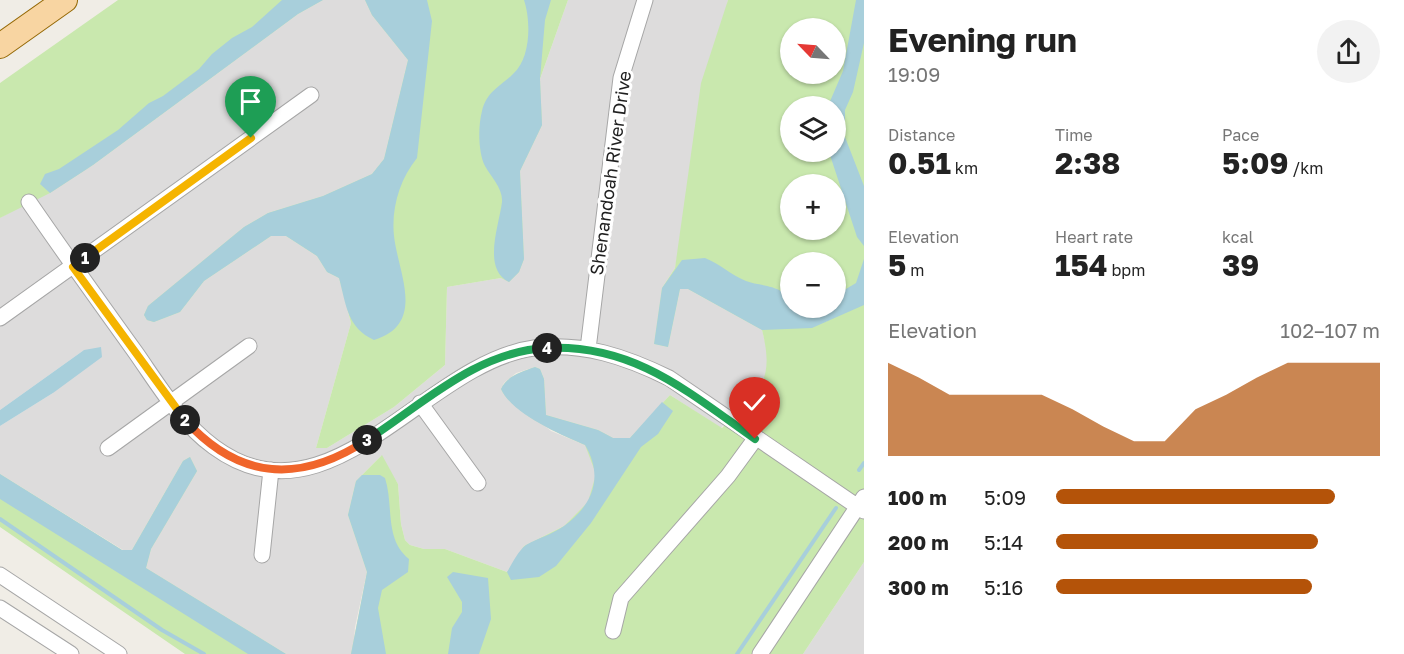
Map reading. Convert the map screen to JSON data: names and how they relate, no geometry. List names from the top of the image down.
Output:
{
  "streets": {
    "street": ["Shenandoah River Drive"]
  },
  "north": "top left",
  "page": {
    "heading": ["Evening run", "19:09"],
    "map_buttons": ["+", "−"],
    "stats": [
      ["Distance", "0.51 km"],
      ["Time", "2:38"],
      ["Pace", "5:09 /km"],
      ["Elevation", "5 m"],
      ["Heart rate", "154 bpm"],
      ["kcal", "39"]
    ],
    "pins": [
      "1",
      "4",
      "2",
      "3"
    ],
    "chart": ["Elevation", "102–107 m"],
    "list": [
      {
        "name": "100 m",
        "note": "5:09"
      },
      {
        "name": "200 m",
        "note": "5:14"
      },
      {
        "name": "300 m",
        "note": "5:16"
      }
    ]
  }
}
